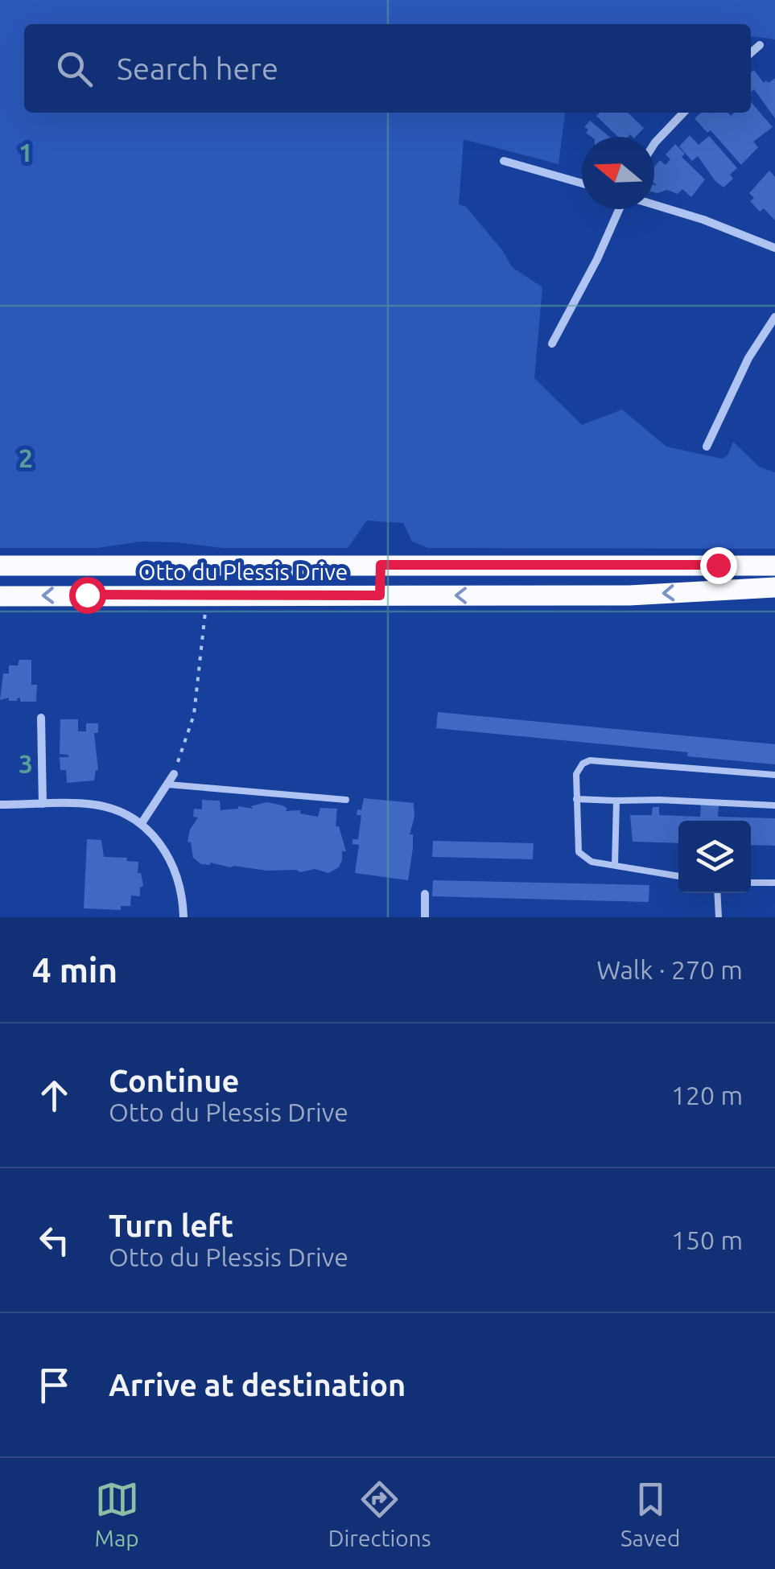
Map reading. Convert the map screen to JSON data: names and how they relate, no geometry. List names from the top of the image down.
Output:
{
  "streets": {
    "main road": ["Otto du Plessis Drive"]
  },
  "north": "left",
  "page": {
    "search": "Search here",
    "heading": ["4 min", "Walk · 270 m"],
    "list": [
      ["Continue", "Otto du Plessis Drive", "120 m"],
      ["Turn left", "Otto du Plessis Drive", "150 m"],
      "Arrive at destination"
    ],
    "nav": ["Map", "Directions", "Saved"]
  },
  "grid": {
    "rows": ["1", "2", "3"]
  }
}
